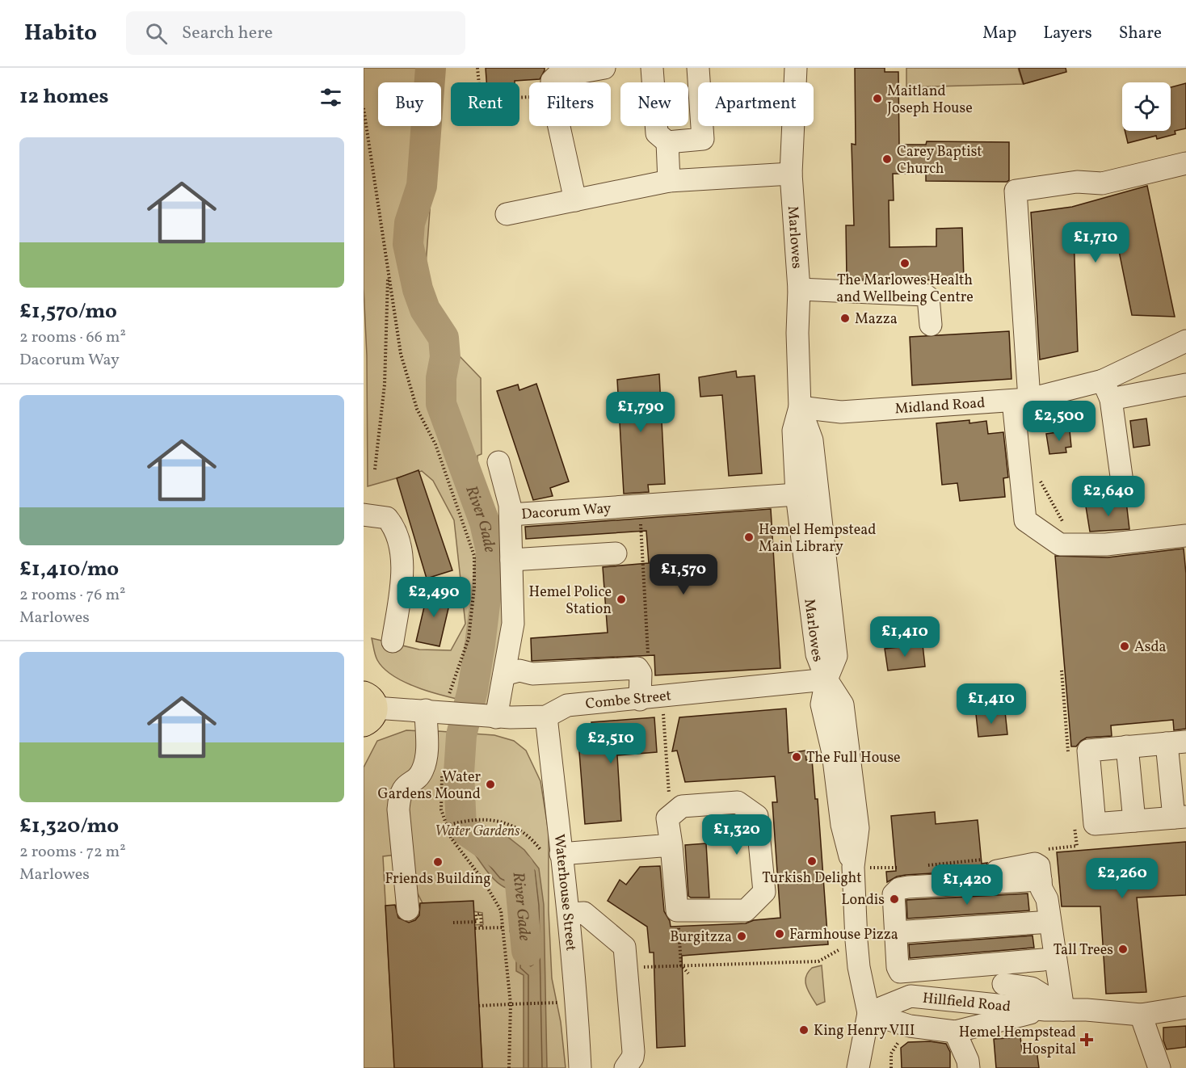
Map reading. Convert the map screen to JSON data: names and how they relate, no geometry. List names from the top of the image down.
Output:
{
  "streets": {
    "street": [
      "Marlowes",
      "Midland Road",
      "Dacorum Way",
      "Combe Street",
      "Waterhouse Street",
      "Hillfield Road"
    ]
  },
  "crossings": [
    ["Marlowes", "Midland Road"],
    ["Marlowes", "Dacorum Way"],
    ["Marlowes", "Combe Street"],
    ["Marlowes", "Hillfield Road"],
    ["Dacorum Way", "Combe Street"],
    ["Combe Street", "Waterhouse Street"]
  ],
  "water": ["River Gade"],
  "parks": ["Water Gardens"],
  "places": {
    "other": [
      "Maitland Joseph House",
      "Carey Baptist Church",
      "The Marlowes Health and Wellbeing Centre",
      "Mazza",
      "Hemel Hempstead Main Library",
      "Hemel Police Station",
      "Asda",
      "The Full House",
      "Water Gardens Mound",
      "Turkish Delight",
      "Friends Building",
      "Londis",
      "Farmhouse Pizza",
      "Burgitzza",
      "Tall Trees",
      "King Henry VIII"
    ],
    "health": ["Hemel Hempstead Hospital"]
  },
  "page": {
    "header": "Habito",
    "search": "Search here",
    "nav": ["Map", "Layers", "Share"],
    "heading": "12 homes",
    "chip": [
      "Buy",
      "Rent",
      "Filters",
      "New",
      "Apartment"
    ],
    "list": [
      {
        "name": "£1,570/mo",
        "note": "2 rooms · 66 m² · Dacorum Way"
      },
      {
        "name": "£1,410/mo",
        "note": "2 rooms · 76 m² · Marlowes"
      },
      {
        "name": "£1,320/mo",
        "note": "2 rooms · 72 m² · Marlowes"
      }
    ],
    "price": [
      "£1,710",
      "£1,790",
      "£2,500",
      "£2,640",
      "£1,570",
      "£2,490",
      "£1,410",
      "£1,410",
      "£2,510",
      "£1,320",
      "£2,260",
      "£1,420"
    ]
  }
}
